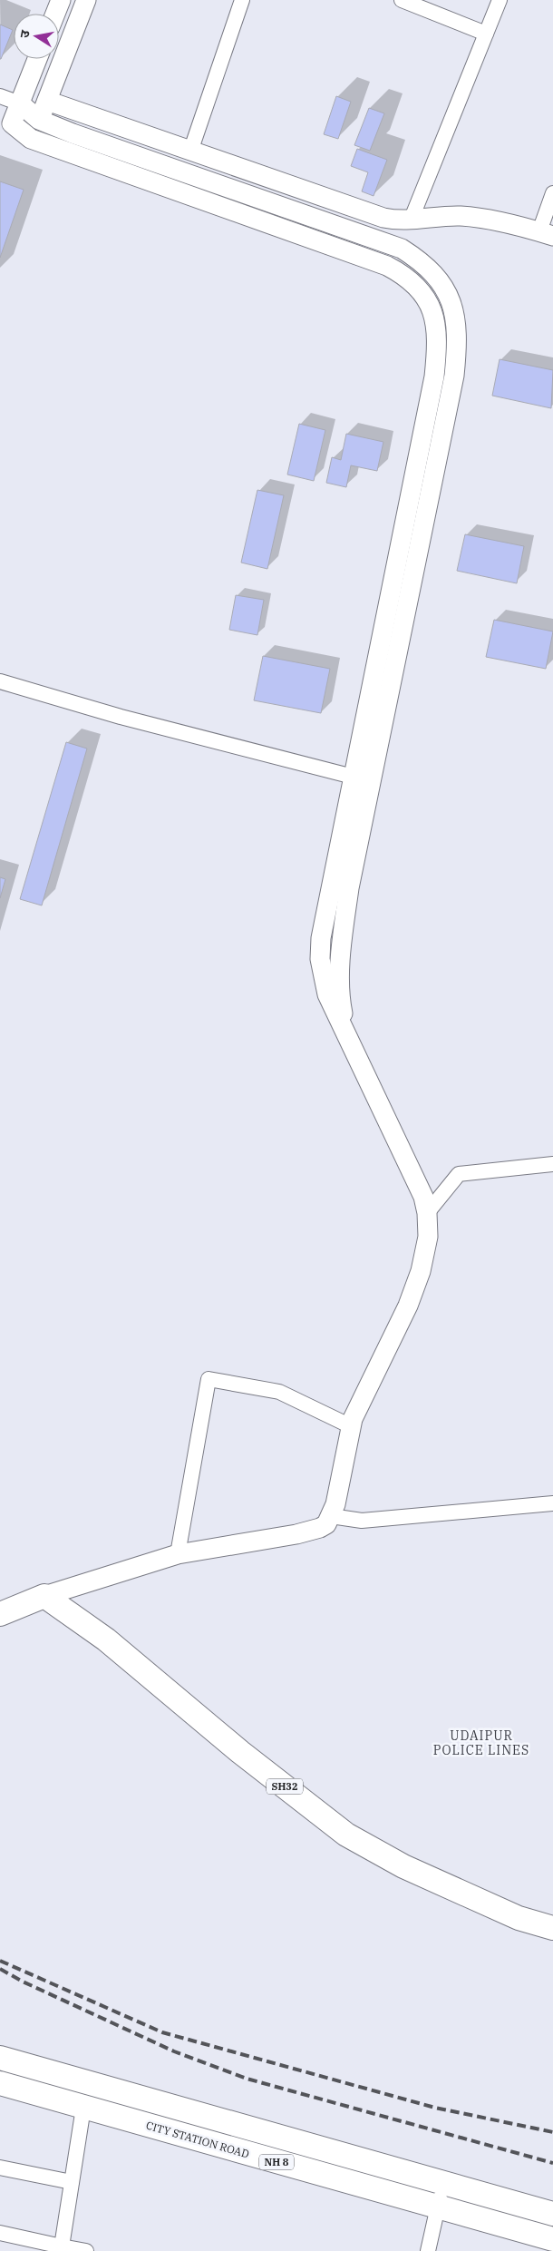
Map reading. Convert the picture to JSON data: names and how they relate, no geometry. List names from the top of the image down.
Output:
{
  "streets": {
    "main road": ["SH32", "CITY STATION ROAD", "NH 8"]
  },
  "districts": ["UDAIPUR POLICE LINES"],
  "north": "left"
}
